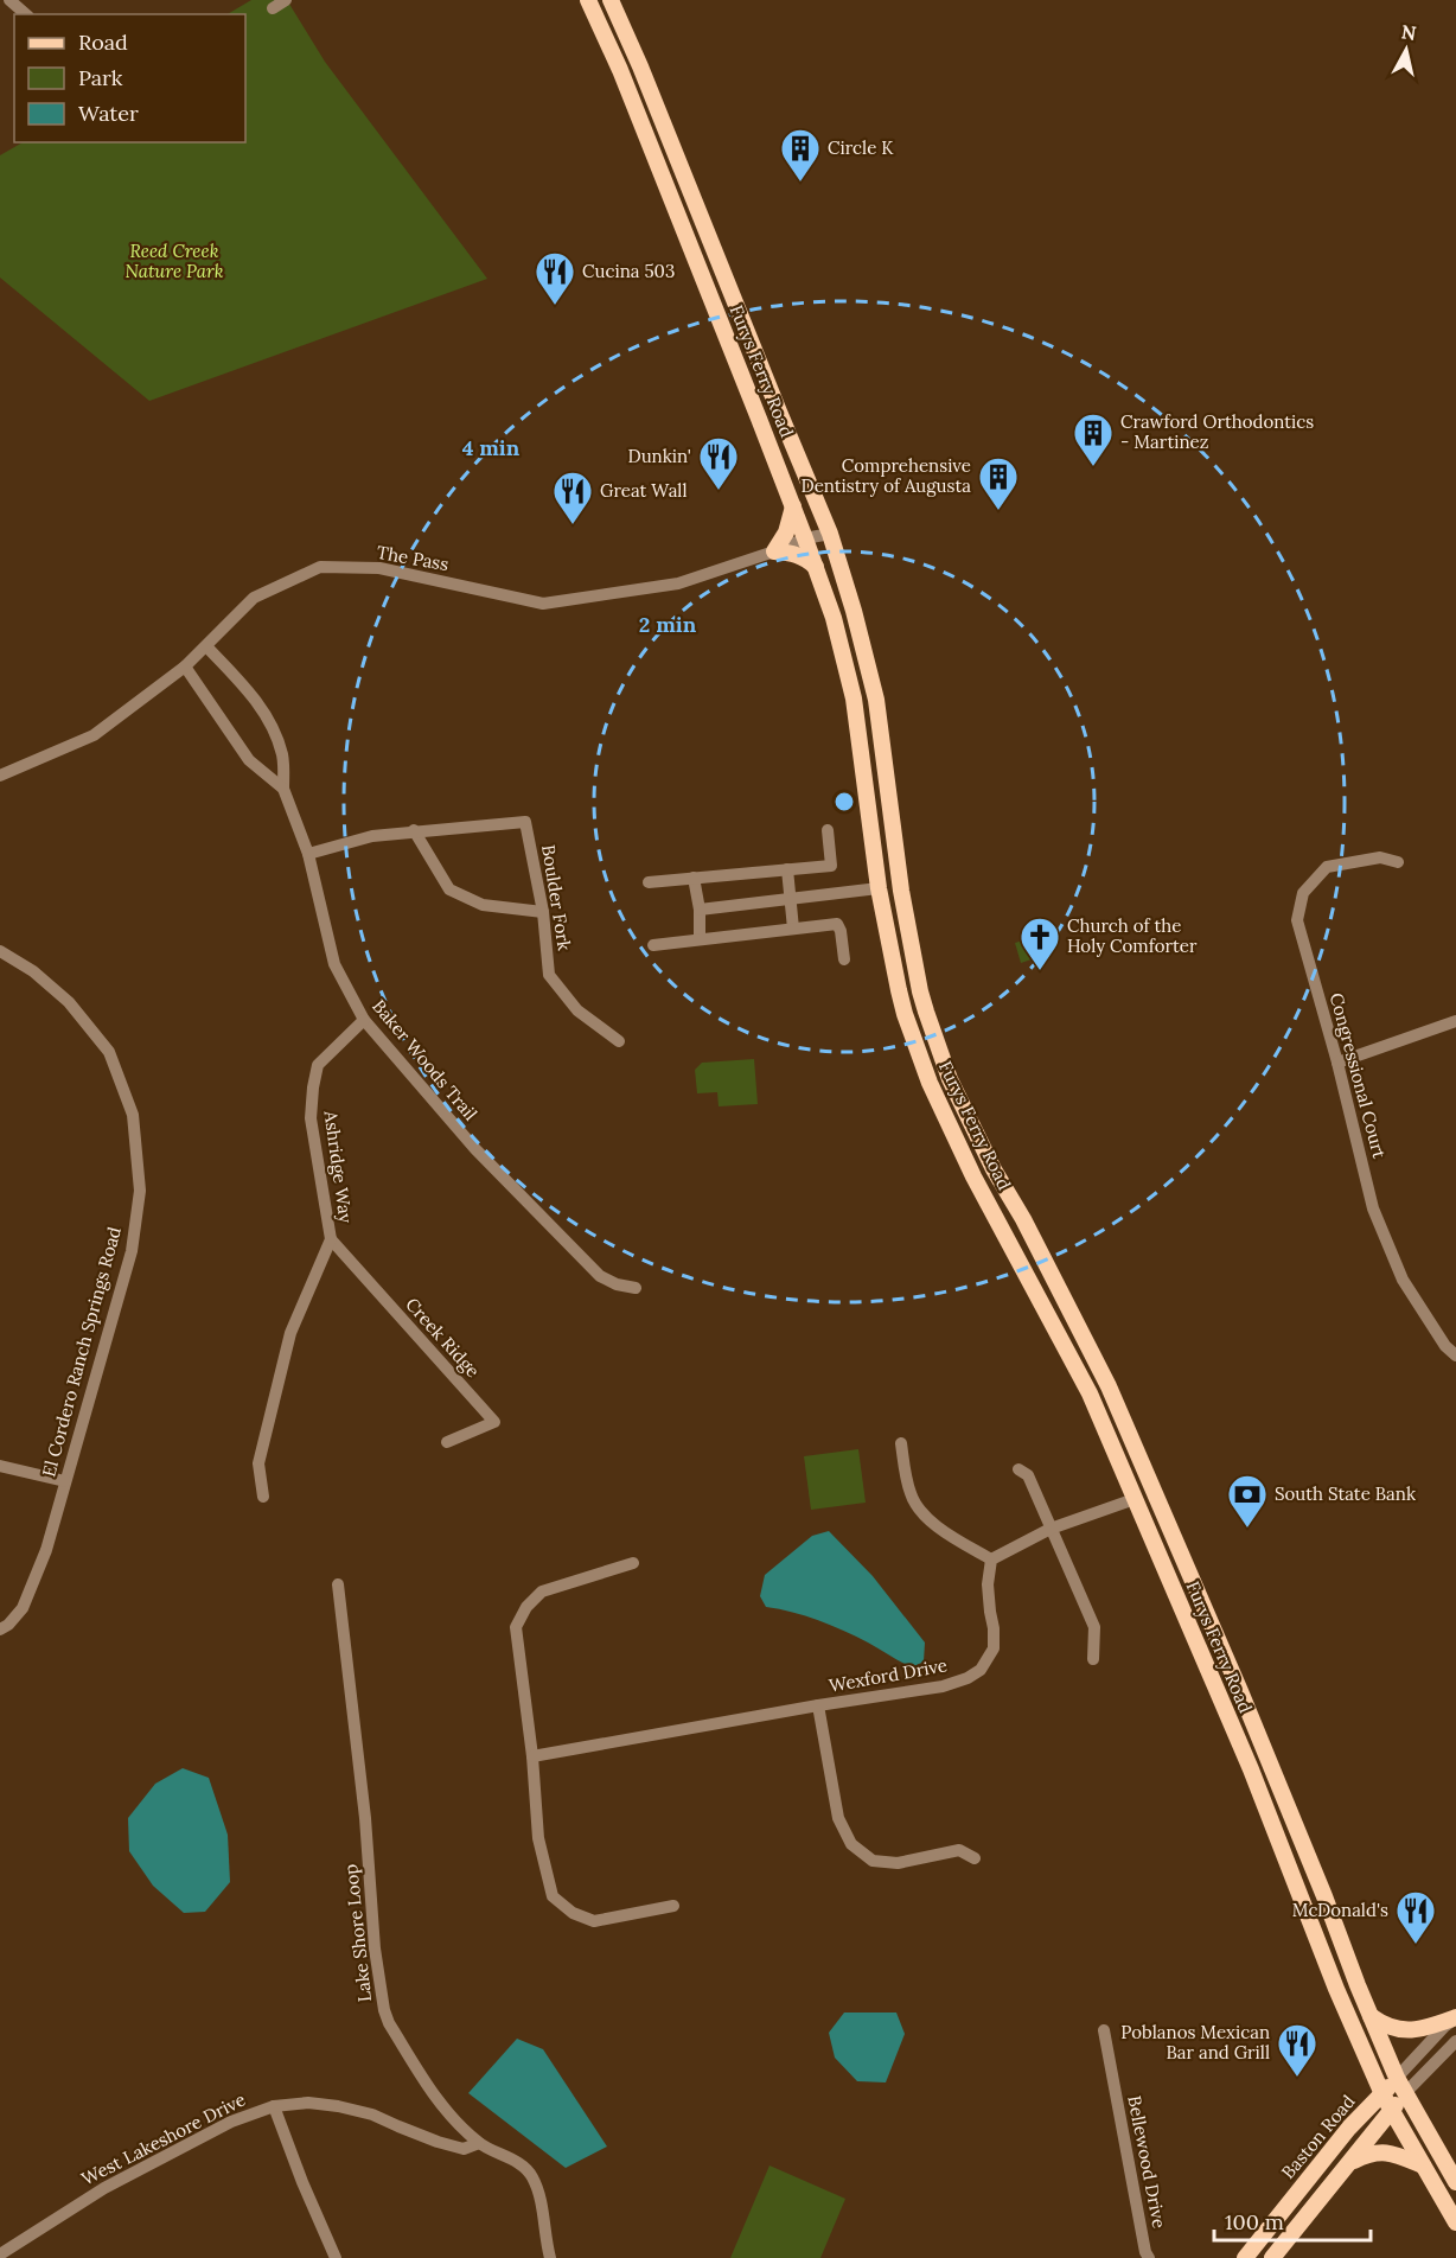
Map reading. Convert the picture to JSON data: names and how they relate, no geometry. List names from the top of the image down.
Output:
{
  "streets": {
    "main road": ["Furys Ferry Road", "Baston Road"],
    "street": [
      "The Pass",
      "Boulder Fork",
      "Baker Woods Trail",
      "Congressional Court",
      "Ashridge Way",
      "Creek Ridge",
      "El Cordero Ranch Springs Road",
      "Wexford Drive",
      "Lake Shore Loop",
      "West Lakeshore Drive",
      "Bellewood Drive"
    ]
  },
  "crossings": [
    ["Furys Ferry Road", "The Pass"],
    ["Furys Ferry Road", "Baston Road"],
    ["The Pass", "Baker Woods Trail"],
    ["Boulder Fork", "Baker Woods Trail"],
    ["Baker Woods Trail", "Ashridge Way"],
    ["Ashridge Way", "Creek Ridge"],
    ["Lake Shore Loop", "West Lakeshore Drive"]
  ],
  "parks": ["Reed Creek Nature Park"],
  "places": {
    "building": ["Circle K", "Crawford Orthodontics - Martinez", "Comprehensive Dentistry of Augusta"],
    "restaurant": [
      "Cucina 503",
      "Dunkin'",
      "Great Wall",
      "McDonald's",
      "Poblanos Mexican Bar and Grill"
    ],
    "church": ["Church of the Holy Comforter"],
    "bank": ["South State Bank"]
  },
  "legend": ["Road", "Park", "Water"],
  "scale_bar": "100 m",
  "north": "top",
  "rings": ["4 min", "2 min"]
}
